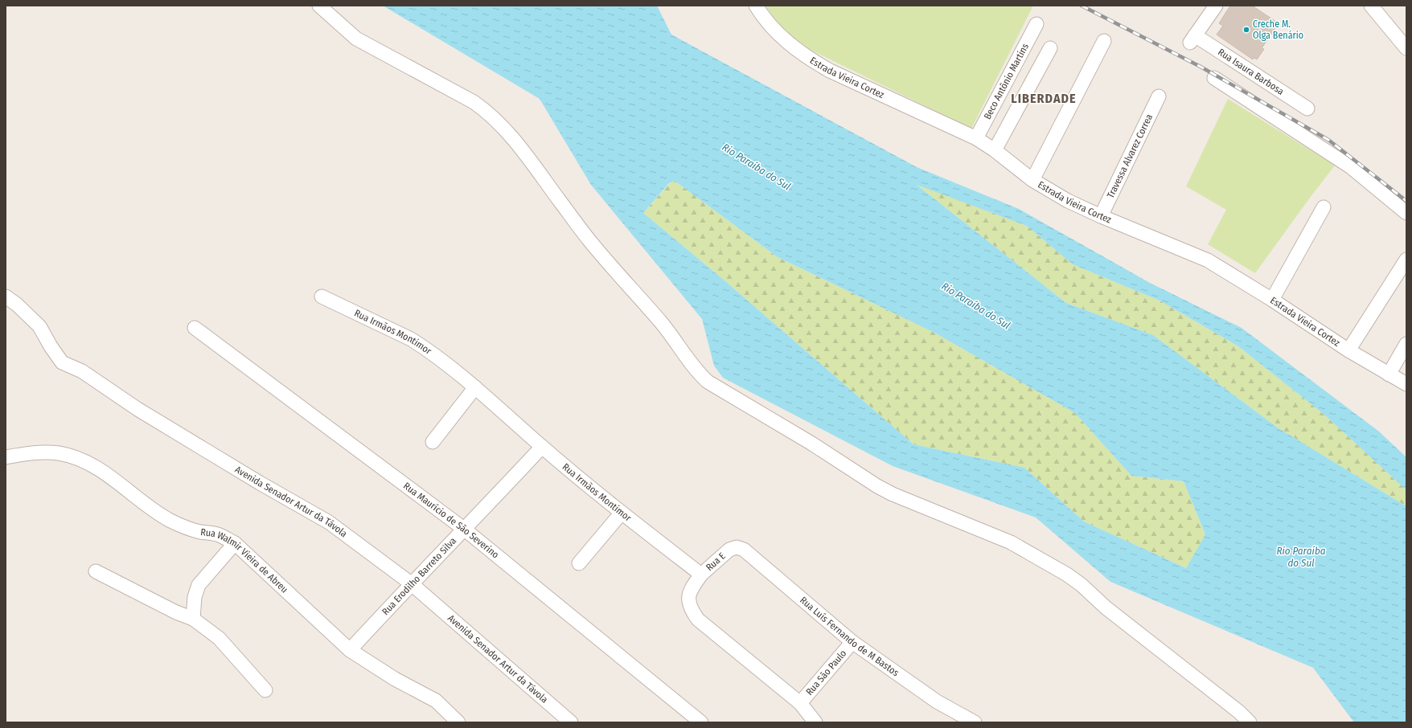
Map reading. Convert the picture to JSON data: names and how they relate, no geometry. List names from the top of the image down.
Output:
{
  "streets": {
    "street": [
      "Rua Isaura Barbosa",
      "Estrada Vieira Cortez",
      "Beco Antônio Martins",
      "Travessa Alvarez Correa",
      "Rua Irmãos Montimor",
      "Avenida Senador Artur da Távola",
      "Rua Maurício de São Severino",
      "Rua E",
      "Rua Walmir Vieira de Abreu",
      "Rua Erodilho Barreto Silva",
      "Rua Luís Fernando de M Bastos",
      "Rua São Paulo"
    ]
  },
  "crossings": [
    ["Estrada Vieira Cortez", "Beco Antônio Martins"],
    ["Estrada Vieira Cortez", "Travessa Alvarez Correa"],
    ["Rua Irmãos Montimor", "Rua E"],
    ["Rua Irmãos Montimor", "Rua Erodilho Barreto Silva"],
    ["Avenida Senador Artur da Távola", "Rua Erodilho Barreto Silva"],
    ["Rua Maurício de São Severino", "Rua Erodilho Barreto Silva"],
    ["Rua E", "Rua Luís Fernando de M Bastos"],
    ["Rua Walmir Vieira de Abreu", "Rua Erodilho Barreto Silva"],
    ["Rua Luís Fernando de M Bastos", "Rua São Paulo"]
  ],
  "districts": ["LIBERDADE"],
  "water": ["Rio Paraíba do Sul"],
  "places": ["Creche M. Olga Benário"]
}
